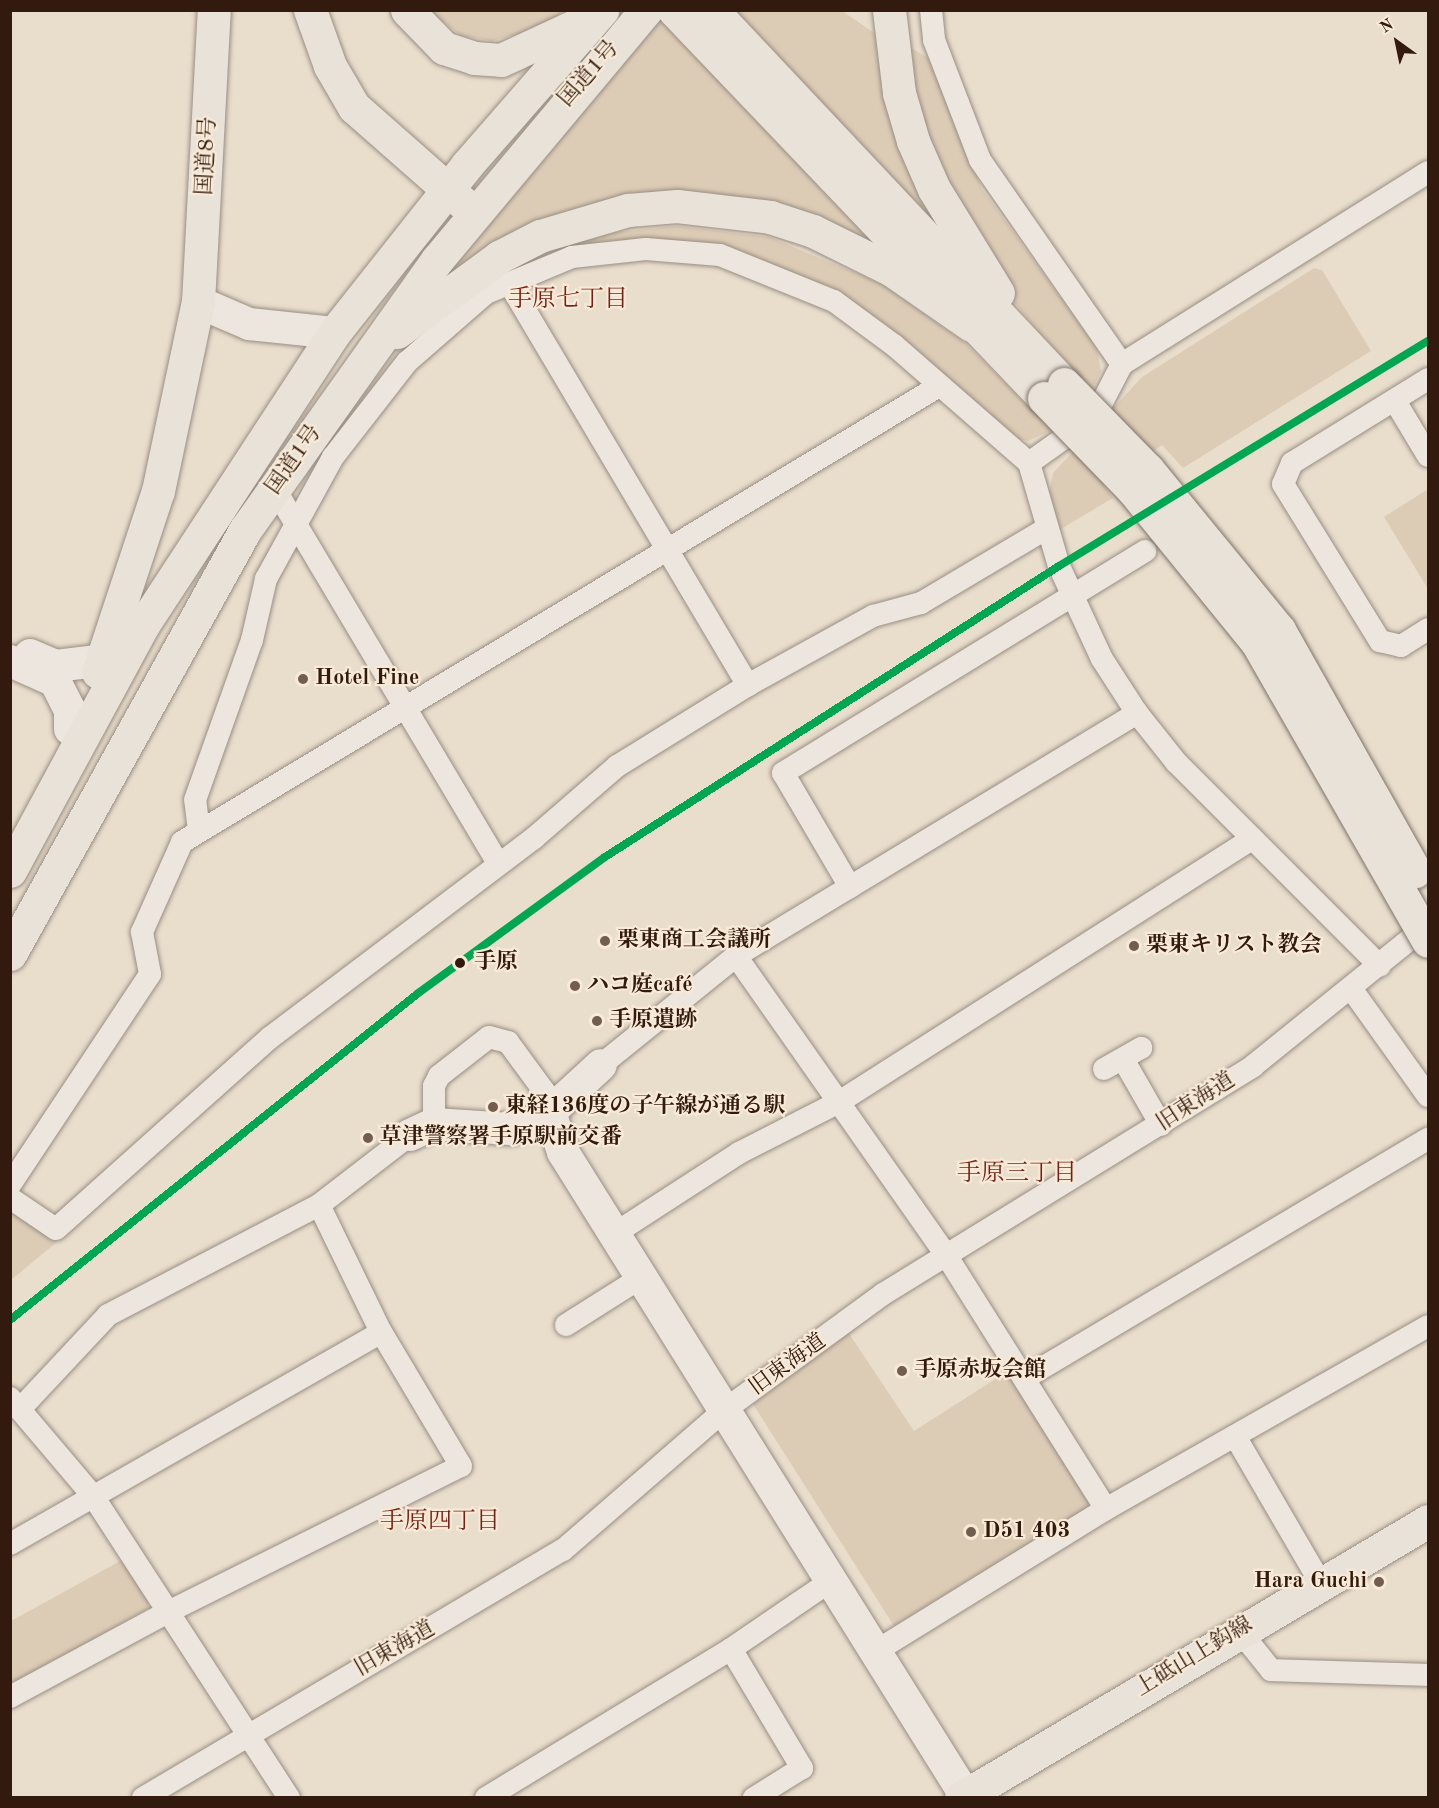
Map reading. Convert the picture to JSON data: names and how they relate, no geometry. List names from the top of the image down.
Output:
{
  "streets": {
    "main road": ["国道1号", "国道8号", "上砥山上鈎線"],
    "street": ["旧東海道"]
  },
  "crossings": [
    ["国道1号", "国道8号"]
  ],
  "districts": ["手原七丁目", "手原三丁目", "手原四丁目"],
  "places": [
    "Hotel Fine",
    "栗東商工会議所",
    "栗東キリスト教会",
    "手原",
    "ハコ庭café",
    "手原遺跡",
    "東経136度の子午線が通る駅",
    "草津警察署手原駅前交番",
    "手原赤坂会館",
    "D51 403",
    "Hara Guchi"
  ],
  "north": "top left"
}
